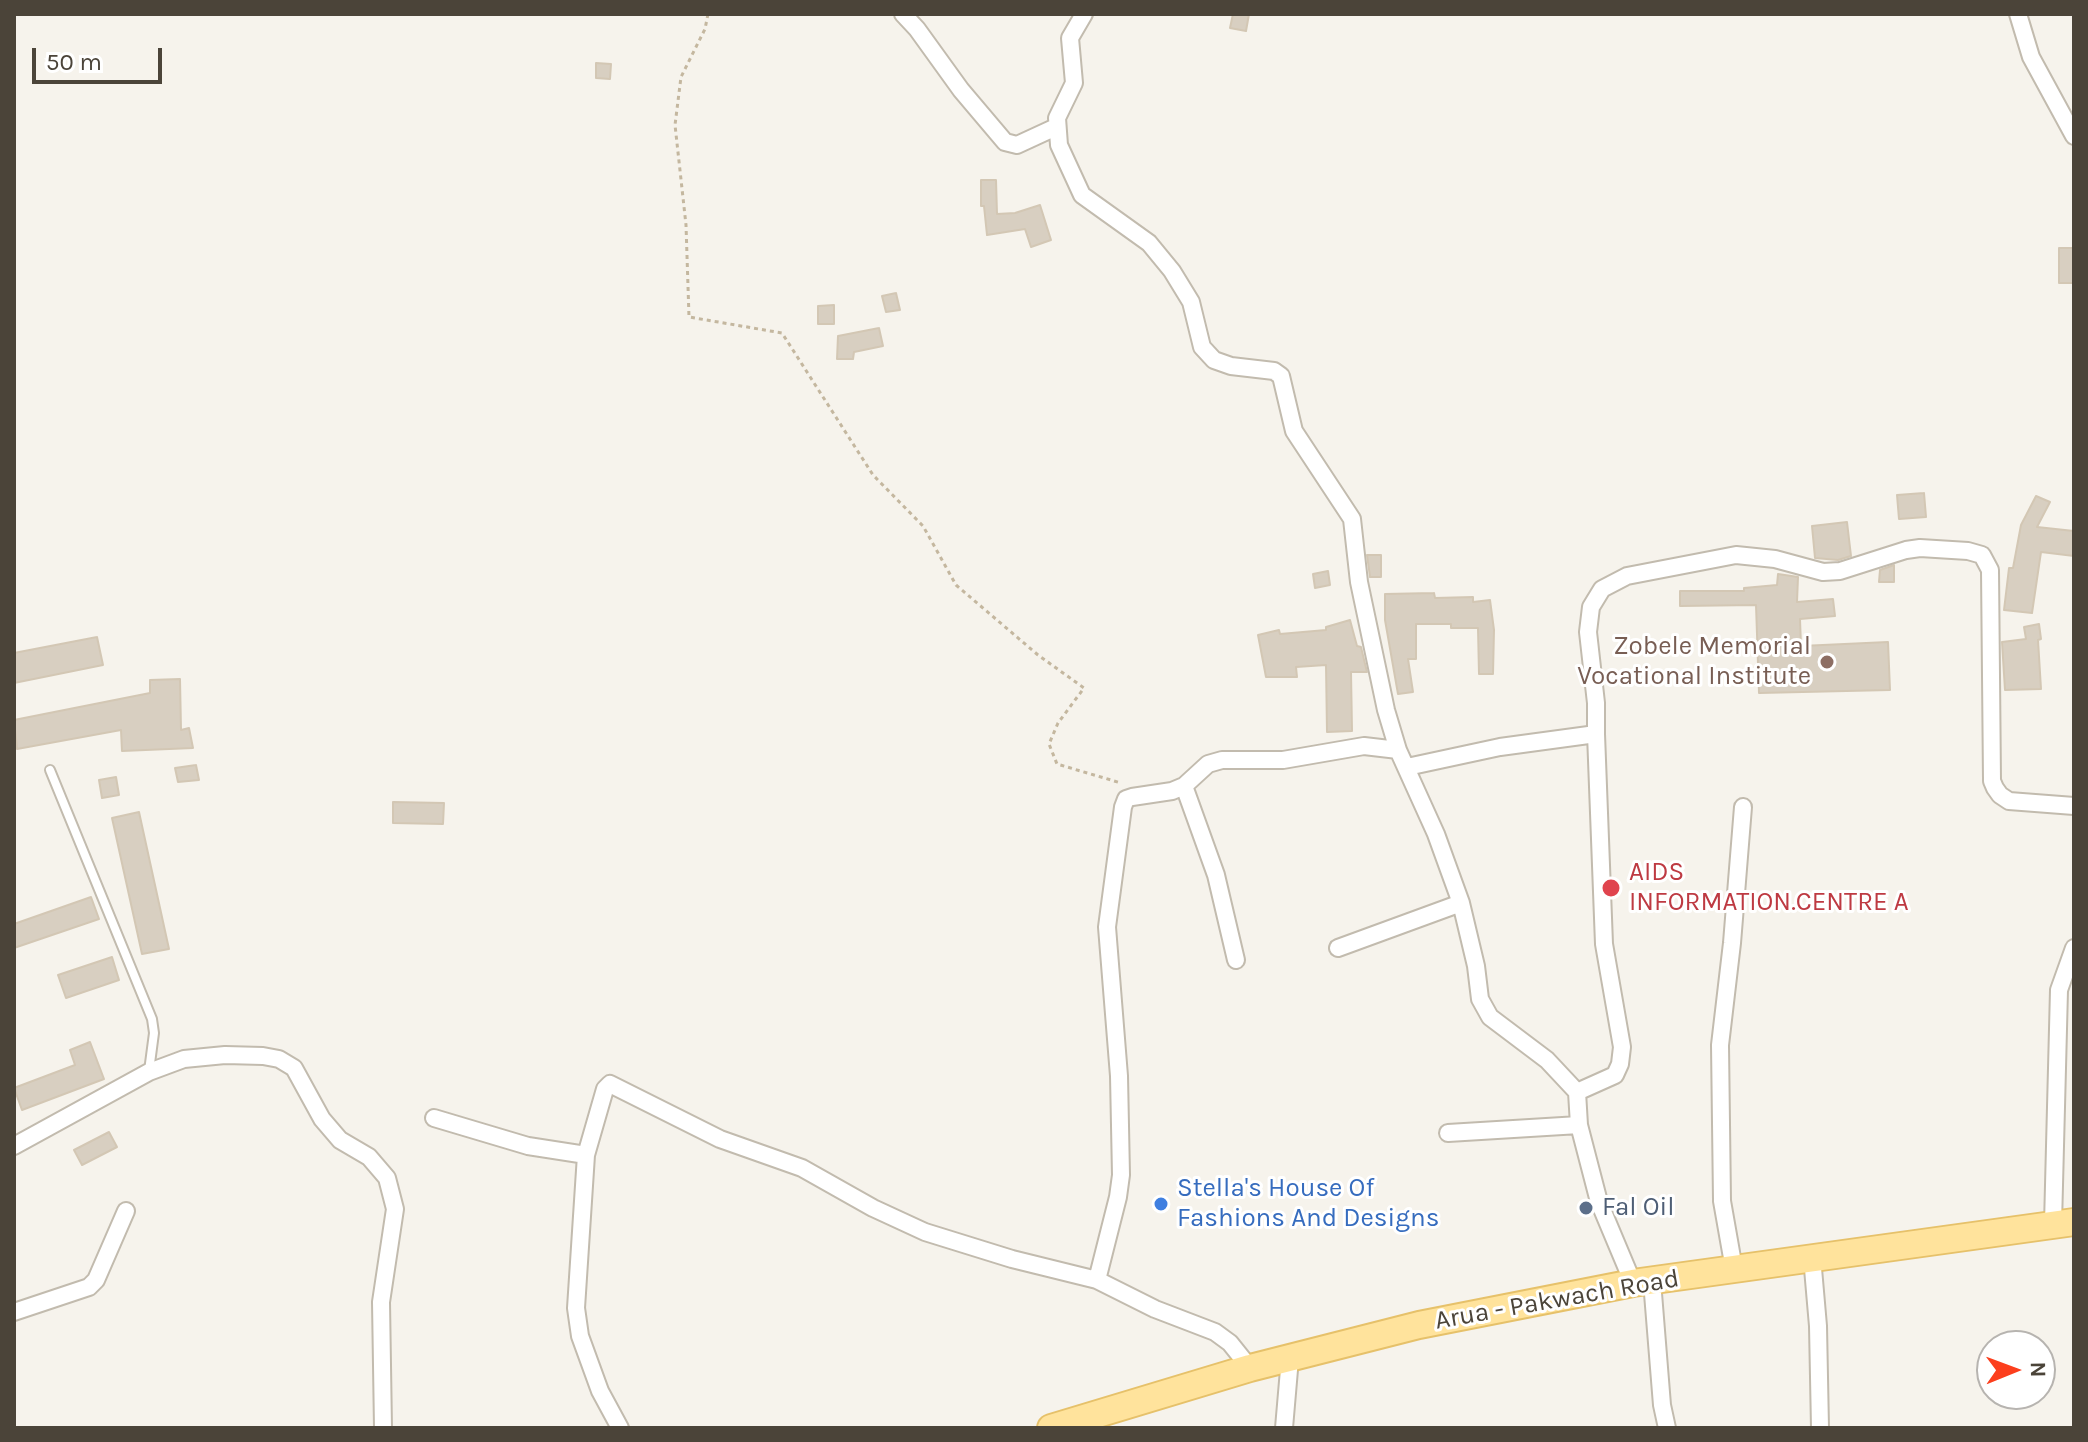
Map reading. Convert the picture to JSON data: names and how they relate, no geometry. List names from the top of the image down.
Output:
{
  "streets": {
    "main road": ["Arua - Pakwach Road"]
  },
  "places": [
    "Zobele Memorial Vocational Institute",
    "AIDS INFORMATION.CENTRE A",
    "Stella's House Of Fashions And Designs",
    "Fal Oil"
  ],
  "scale_bar": "50 m",
  "north": "right"
}
